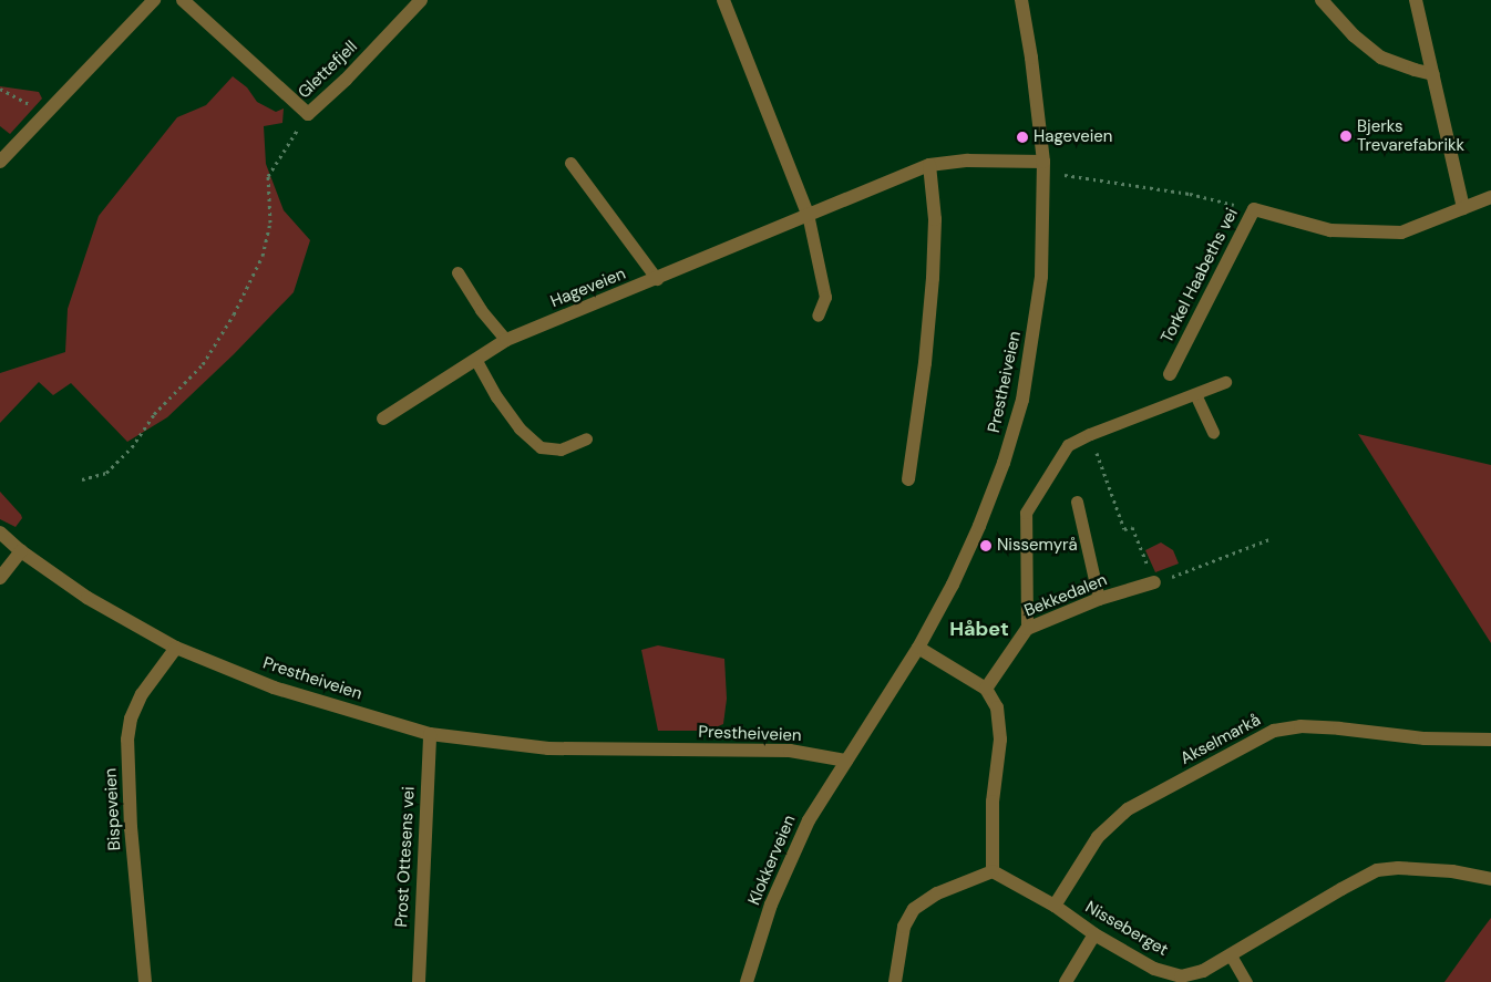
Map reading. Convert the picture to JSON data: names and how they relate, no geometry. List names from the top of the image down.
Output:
{
  "streets": {
    "street": [
      "Glettefjell",
      "Torkel Haabeths vei",
      "Hageveien",
      "Prestheiveien",
      "Bekkedalen",
      "Akselmarkå",
      "Bispeveien",
      "Prost Ottesens vei",
      "Klokkerveien",
      "Nisseberget"
    ]
  },
  "crossings": [
    ["Hageveien", "Prestheiveien"],
    ["Prestheiveien", "Bispeveien"],
    ["Prestheiveien", "Prost Ottesens vei"],
    ["Prestheiveien", "Klokkerveien"],
    ["Akselmarkå", "Nisseberget"]
  ],
  "districts": ["Håbet"],
  "places": ["Bjerks Trevarefabrikk", "Hageveien", "Nissemyrå"]
}
